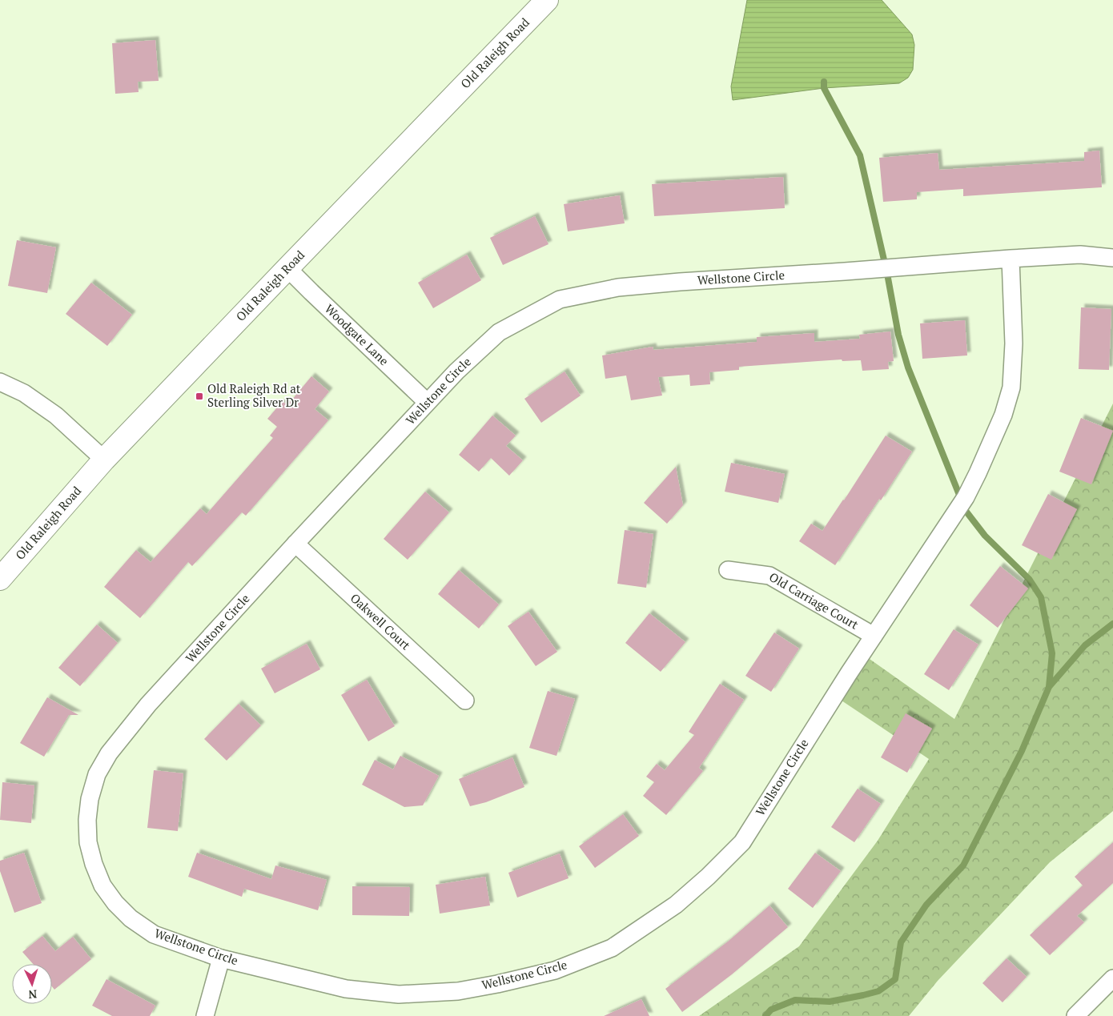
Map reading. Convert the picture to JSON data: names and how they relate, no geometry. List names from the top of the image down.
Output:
{
  "streets": {
    "main road": ["Old Raleigh Road"],
    "street": [
      "Wellstone Circle",
      "Woodgate Lane",
      "Old Carriage Court",
      "Oakwell Court"
    ]
  },
  "crossings": [
    ["Old Raleigh Road", "Woodgate Lane"],
    ["Wellstone Circle", "Woodgate Lane"],
    ["Wellstone Circle", "Old Carriage Court"],
    ["Wellstone Circle", "Oakwell Court"]
  ],
  "places": {
    "transit": ["Old Raleigh Rd at Sterling Silver Dr"]
  },
  "north": "bottom"
}
